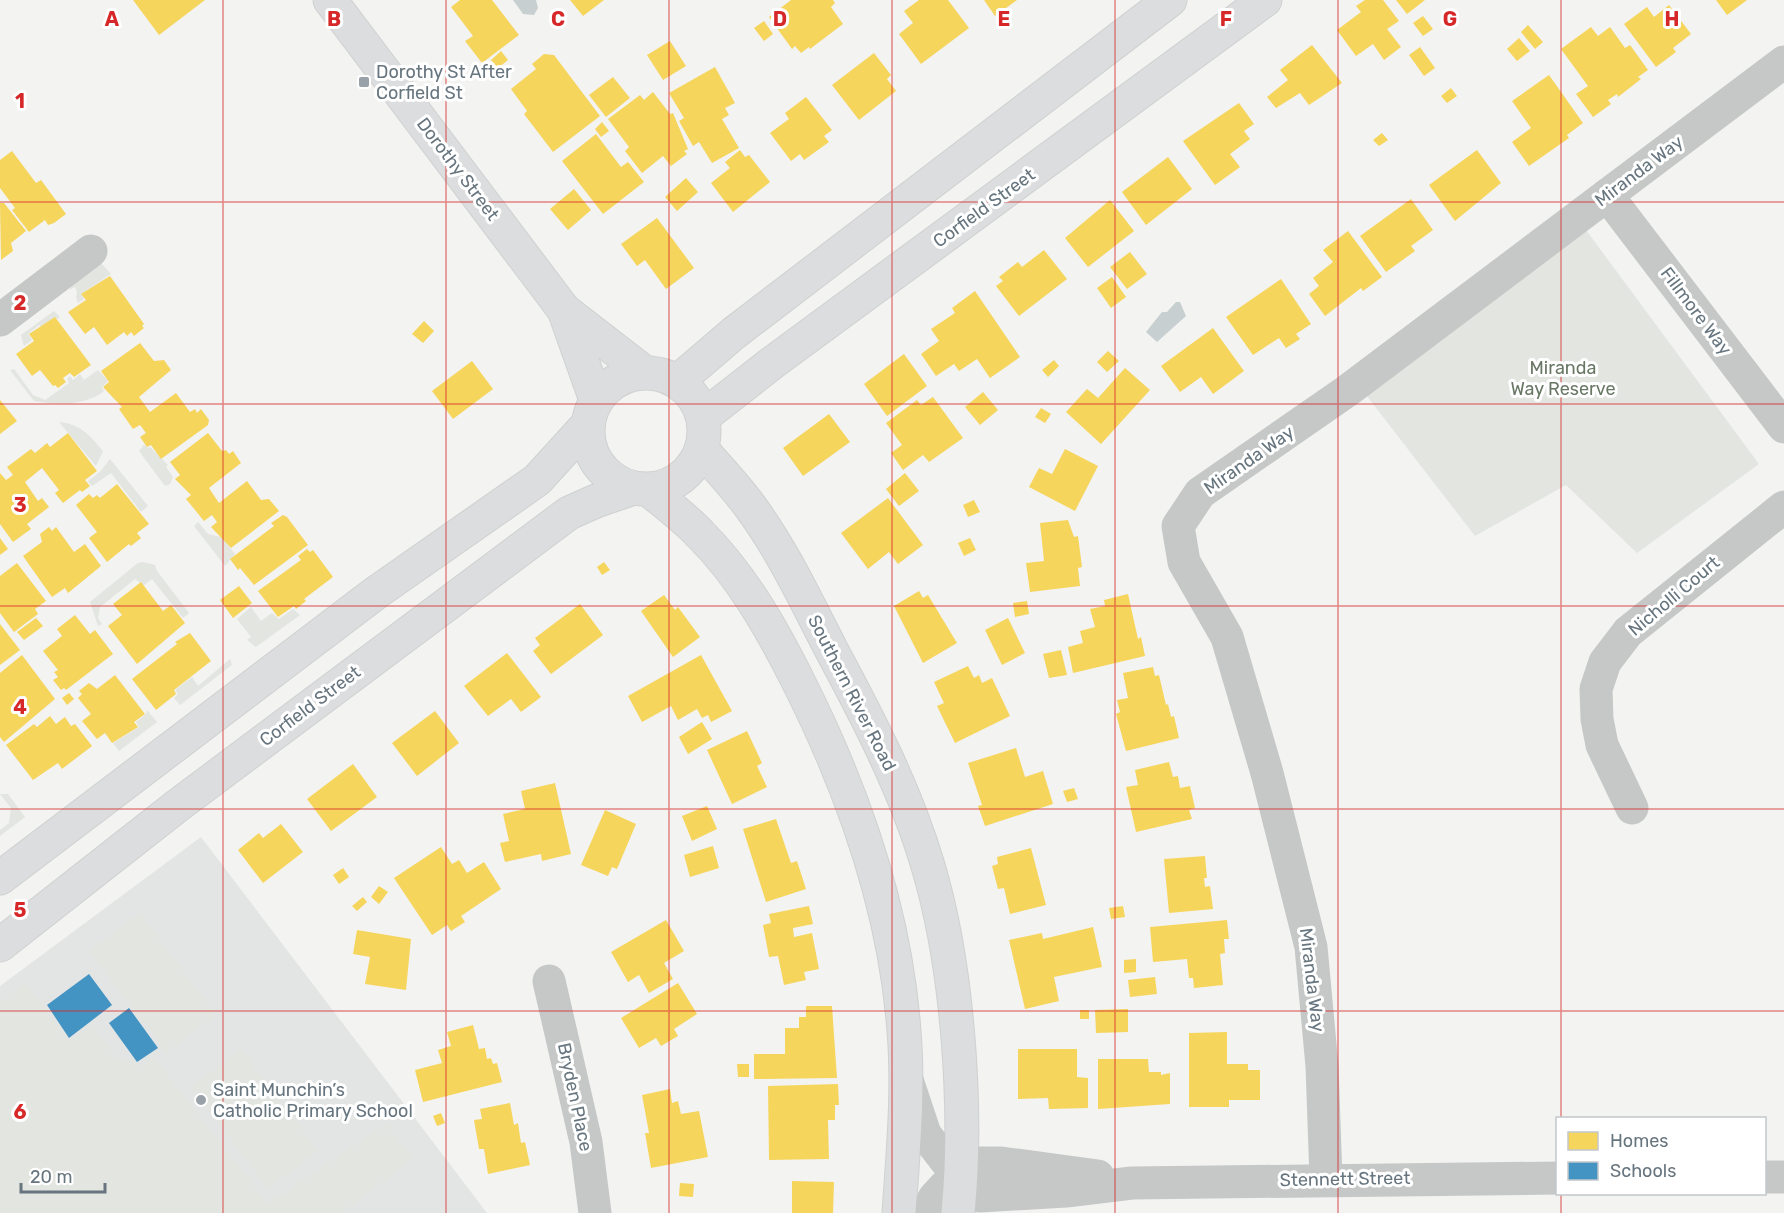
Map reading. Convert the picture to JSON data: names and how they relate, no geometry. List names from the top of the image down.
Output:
{
  "streets": {
    "main road": ["Dorothy Street", "Corfield Street", "Southern River Road"],
    "street": [
      "Miranda Way",
      "Fillmore Way",
      "Nicholli Court",
      "Bryden Place",
      "Stennett Street"
    ]
  },
  "crossings": [
    ["Dorothy Street", "Corfield Street"],
    ["Dorothy Street", "Southern River Road"],
    ["Miranda Way", "Fillmore Way"],
    ["Miranda Way", "Stennett Street"],
    ["Corfield Street", "Southern River Road"],
    ["Southern River Road", "Stennett Street"]
  ],
  "parks": ["Miranda Way Reserve"],
  "places": {
    "transit": ["Dorothy St After Corfield St"],
    "other": ["Saint Munchin’s Catholic Primary School"]
  },
  "legend": ["Homes", "Schools"],
  "scale_bar": "20 m",
  "grid": {
    "columns": [
      "A",
      "B",
      "C",
      "D",
      "E",
      "F",
      "G",
      "H"
    ],
    "rows": [
      "1",
      "2",
      "3",
      "4",
      "5",
      "6"
    ]
  }
}
